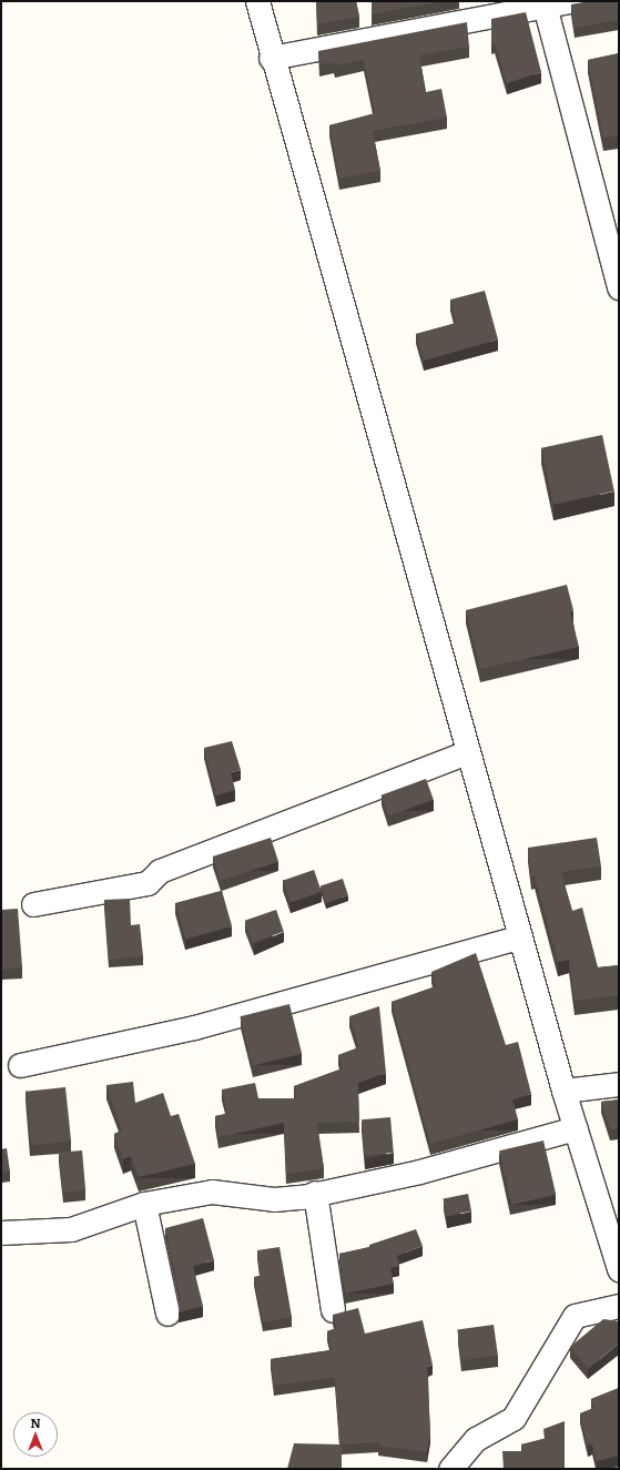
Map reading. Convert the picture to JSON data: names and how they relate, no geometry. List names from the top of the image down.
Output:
{
  "north": "top"
}
